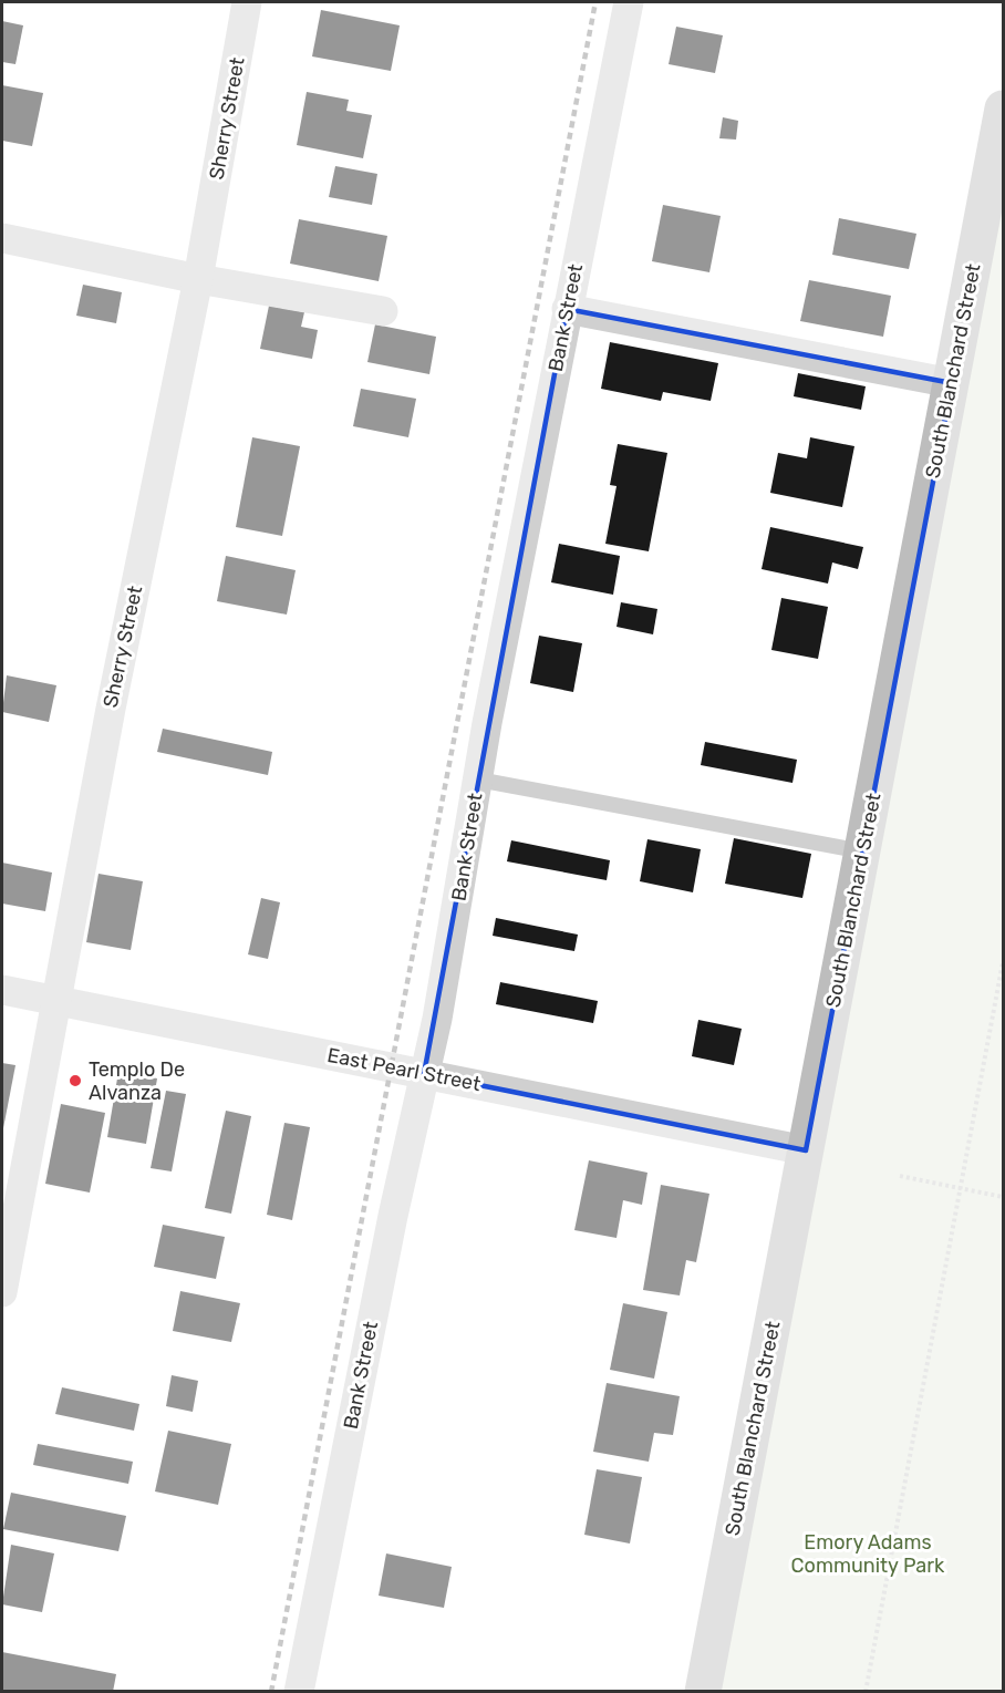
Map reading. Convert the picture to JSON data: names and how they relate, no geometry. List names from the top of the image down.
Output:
{
  "streets": {
    "street": [
      "Sherry Street",
      "Bank Street",
      "South Blanchard Street",
      "East Pearl Street"
    ]
  },
  "crossings": [
    ["Sherry Street", "East Pearl Street"],
    ["Bank Street", "East Pearl Street"],
    ["South Blanchard Street", "East Pearl Street"]
  ],
  "parks": ["Emory Adams Community Park"],
  "places": ["Templo De Alvanza"]
}
